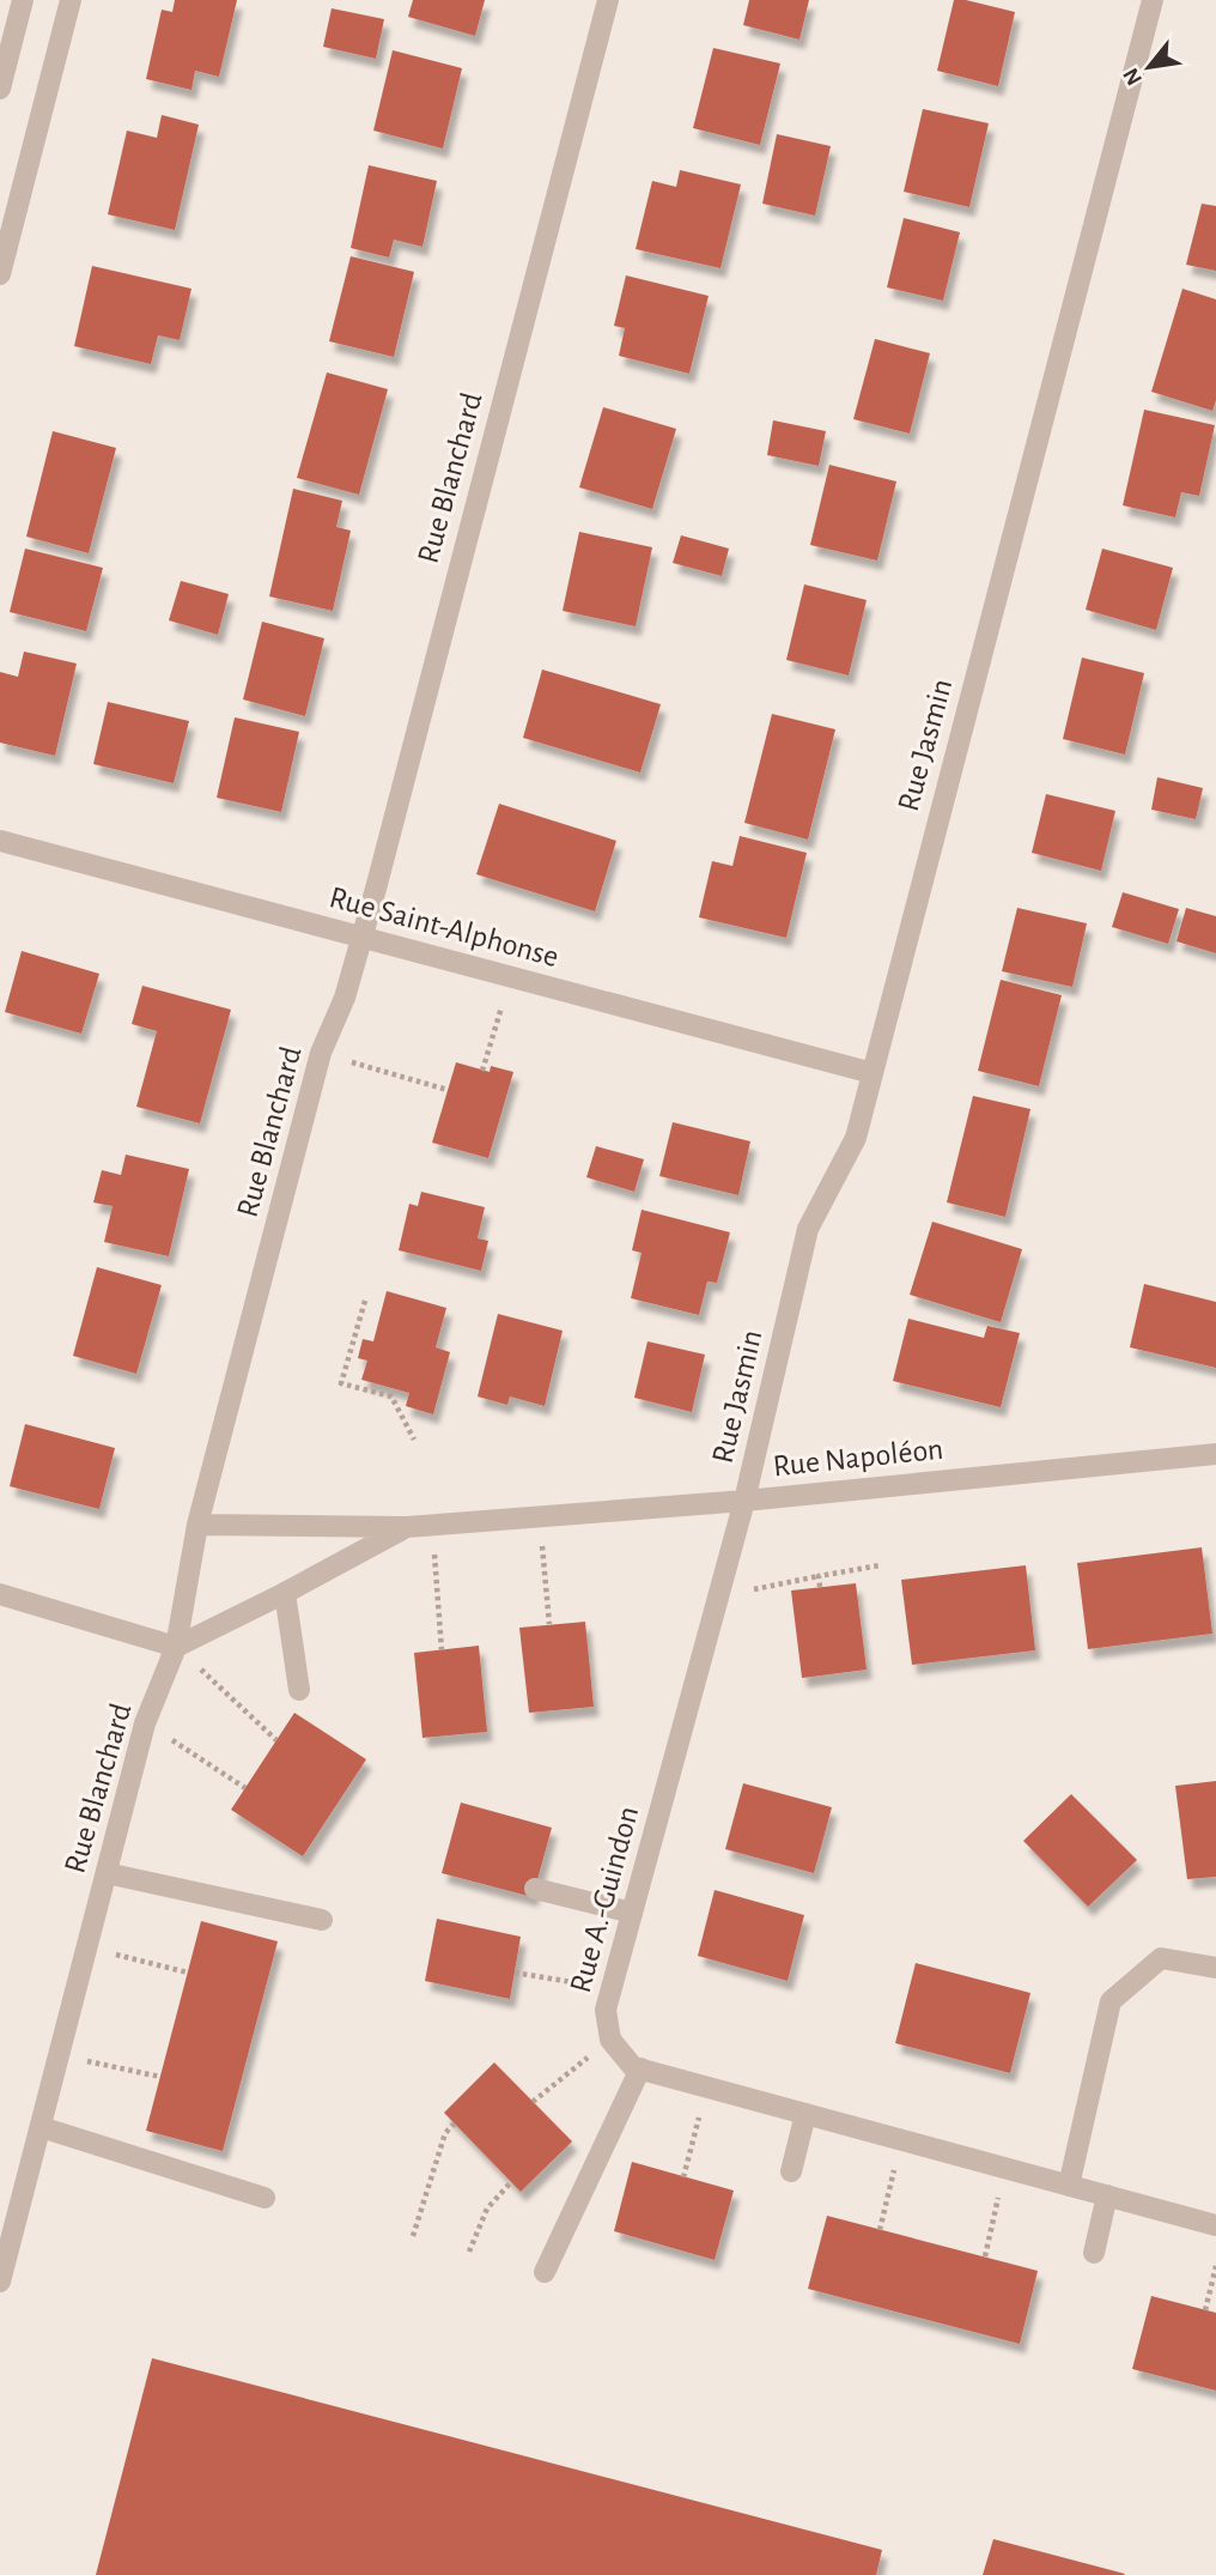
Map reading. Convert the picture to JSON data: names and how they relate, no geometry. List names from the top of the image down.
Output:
{
  "streets": {
    "street": [
      "Rue Blanchard",
      "Rue Jasmin",
      "Rue Saint-Alphonse",
      "Rue Napoléon",
      "Rue A.-Guindon"
    ]
  },
  "crossings": [
    ["Rue Blanchard", "Rue Saint-Alphonse"],
    ["Rue Blanchard", "Rue Napoléon"],
    ["Rue Jasmin", "Rue Saint-Alphonse"],
    ["Rue Jasmin", "Rue Napoléon"],
    ["Rue Jasmin", "Rue A.-Guindon"],
    ["Rue Napoléon", "Rue A.-Guindon"]
  ],
  "north": "bottom left"
}
